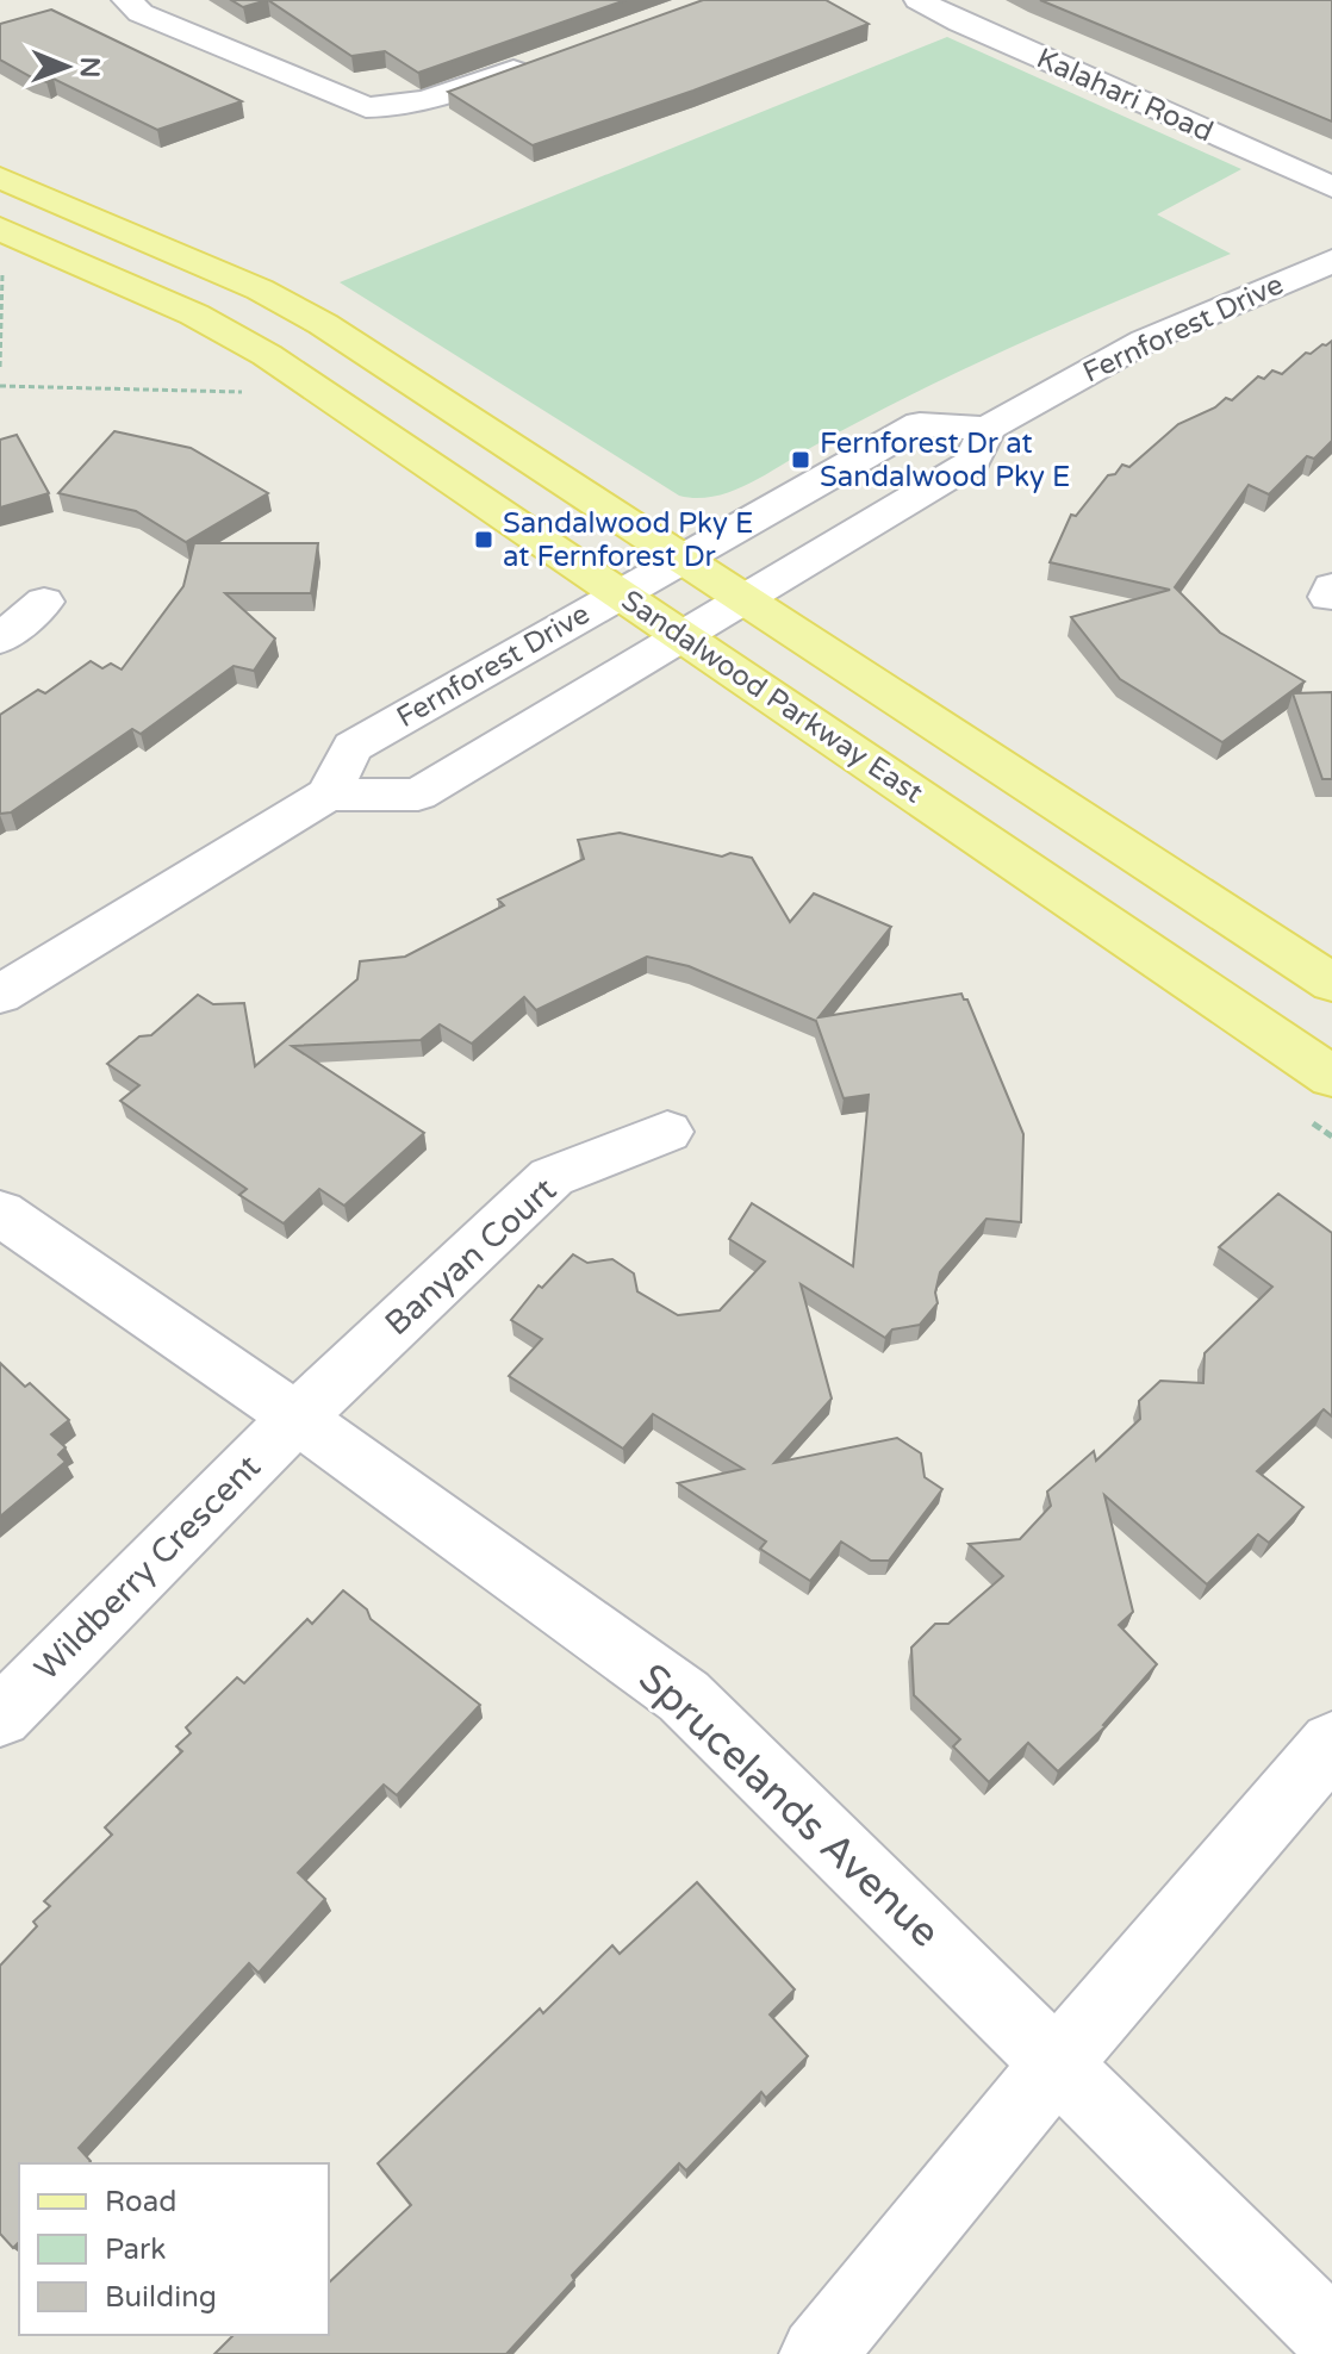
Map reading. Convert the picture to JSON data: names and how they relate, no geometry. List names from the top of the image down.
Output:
{
  "streets": {
    "main road": ["Sandalwood Parkway East"],
    "street": [
      "Kalahari Road",
      "Fernforest Drive",
      "Banyan Court",
      "Wildberry Crescent",
      "Sprucelands Avenue"
    ]
  },
  "crossings": [
    ["Fernforest Drive", "Sandalwood Parkway East"],
    ["Banyan Court", "Wildberry Crescent"],
    ["Banyan Court", "Sprucelands Avenue"],
    ["Wildberry Crescent", "Sprucelands Avenue"]
  ],
  "places": {
    "transit": ["Fernforest Dr at Sandalwood Pky E", "Sandalwood Pky E at Fernforest Dr"]
  },
  "legend": ["Road", "Park", "Building"],
  "north": "right"
}
